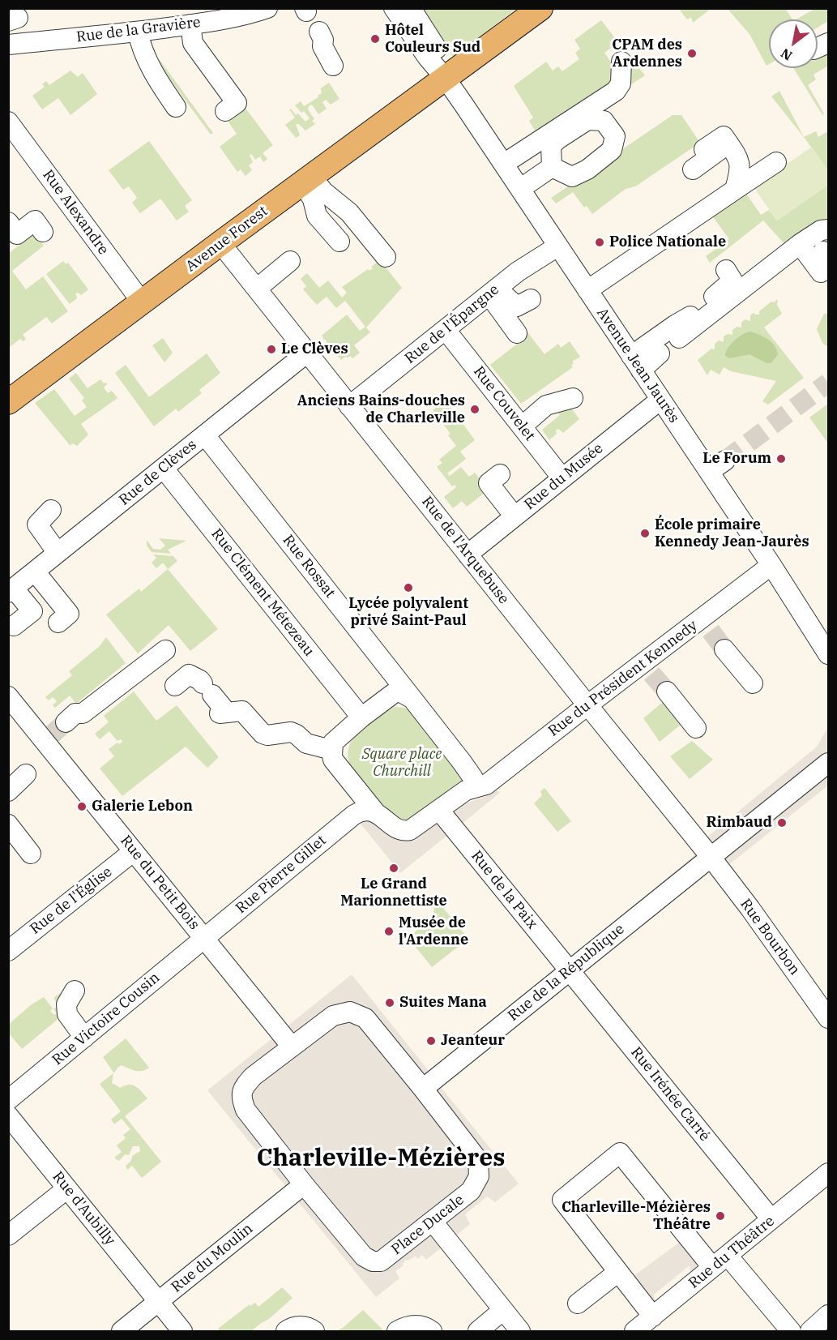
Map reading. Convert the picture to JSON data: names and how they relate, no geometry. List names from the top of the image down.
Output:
{
  "streets": {
    "main road": ["Avenue Forest"],
    "street": [
      "Rue de la Gravière",
      "Rue Alexandre",
      "Rue de l'Épargne",
      "Avenue Jean Jaurès",
      "Rue Couvelet",
      "Rue de Clèves",
      "Rue du Musée",
      "Rue de l'Arquebuse",
      "Rue Rossat",
      "Rue Clément Métezeau",
      "Rue du Président Kennedy",
      "Rue Pierre Gillet",
      "Rue du Petit Bois",
      "Rue de la Paix",
      "Rue de l'Église",
      "Rue Bourbon",
      "Rue de la République",
      "Rue Victoire Cousin",
      "Rue Irénée Carré",
      "Rue d'Aubilly",
      "Place Ducale",
      "Rue du Théâtre",
      "Rue du Moulin"
    ]
  },
  "crossings": [
    ["Rue Alexandre", "Avenue Forest"],
    ["Avenue Forest", "Avenue Jean Jaurès"],
    ["Avenue Forest", "Rue de l'Arquebuse"],
    ["Rue de l'Épargne", "Avenue Jean Jaurès"],
    ["Rue de l'Épargne", "Rue Couvelet"],
    ["Rue de l'Épargne", "Rue de l'Arquebuse"],
    ["Avenue Jean Jaurès", "Rue du Musée"],
    ["Avenue Jean Jaurès", "Rue du Président Kennedy"],
    ["Rue Couvelet", "Rue du Musée"],
    ["Rue de Clèves", "Rue de l'Arquebuse"],
    ["Rue de Clèves", "Rue Rossat"],
    ["Rue de Clèves", "Rue Clément Métezeau"],
    ["Rue du Musée", "Rue de l'Arquebuse"],
    ["Rue de l'Arquebuse", "Rue du Président Kennedy"],
    ["Rue de l'Arquebuse", "Rue Bourbon"],
    ["Rue de l'Arquebuse", "Rue de la République"],
    ["Rue Rossat", "Rue Clément Métezeau"],
    ["Rue Rossat", "Rue du Président Kennedy"],
    ["Rue Rossat", "Rue Pierre Gillet"],
    ["Rue Rossat", "Rue de la Paix"],
    ["Rue Clément Métezeau", "Rue du Président Kennedy"],
    ["Rue Clément Métezeau", "Rue Pierre Gillet"],
    ["Rue Clément Métezeau", "Rue de la Paix"],
    ["Rue du Président Kennedy", "Rue Pierre Gillet"],
    ["Rue du Président Kennedy", "Rue de la Paix"],
    ["Rue Pierre Gillet", "Rue du Petit Bois"],
    ["Rue Pierre Gillet", "Rue de la Paix"],
    ["Rue Pierre Gillet", "Rue Victoire Cousin"],
    ["Rue du Petit Bois", "Rue de l'Église"],
    ["Rue du Petit Bois", "Rue Victoire Cousin"],
    ["Rue du Petit Bois", "Place Ducale"],
    ["Rue de la Paix", "Rue de la République"],
    ["Rue de la Paix", "Rue Irénée Carré"],
    ["Rue Bourbon", "Rue de la République"],
    ["Rue de la République", "Rue Irénée Carré"],
    ["Rue de la République", "Place Ducale"],
    ["Rue Irénée Carré", "Rue du Théâtre"],
    ["Rue d'Aubilly", "Rue du Moulin"],
    ["Place Ducale", "Rue du Moulin"]
  ],
  "districts": ["Charleville-Mézières"],
  "parks": ["Square place Churchill"],
  "places": [
    "Hôtel Couleurs Sud",
    "CPAM des Ardennes",
    "Police Nationale",
    "Le Clèves",
    "Anciens Bains-douches de Charleville",
    "Le Forum",
    "École primaire Kennedy Jean-Jaurès",
    "Lycée polyvalent privé Saint-Paul",
    "Galerie Lebon",
    "Rimbaud",
    "Le Grand Marionnettiste",
    "Musée de l'Ardenne",
    "Suites Mana",
    "Jeanteur",
    "Charleville-Mézières Théâtre"
  ],
  "north": "bottom left"
}
